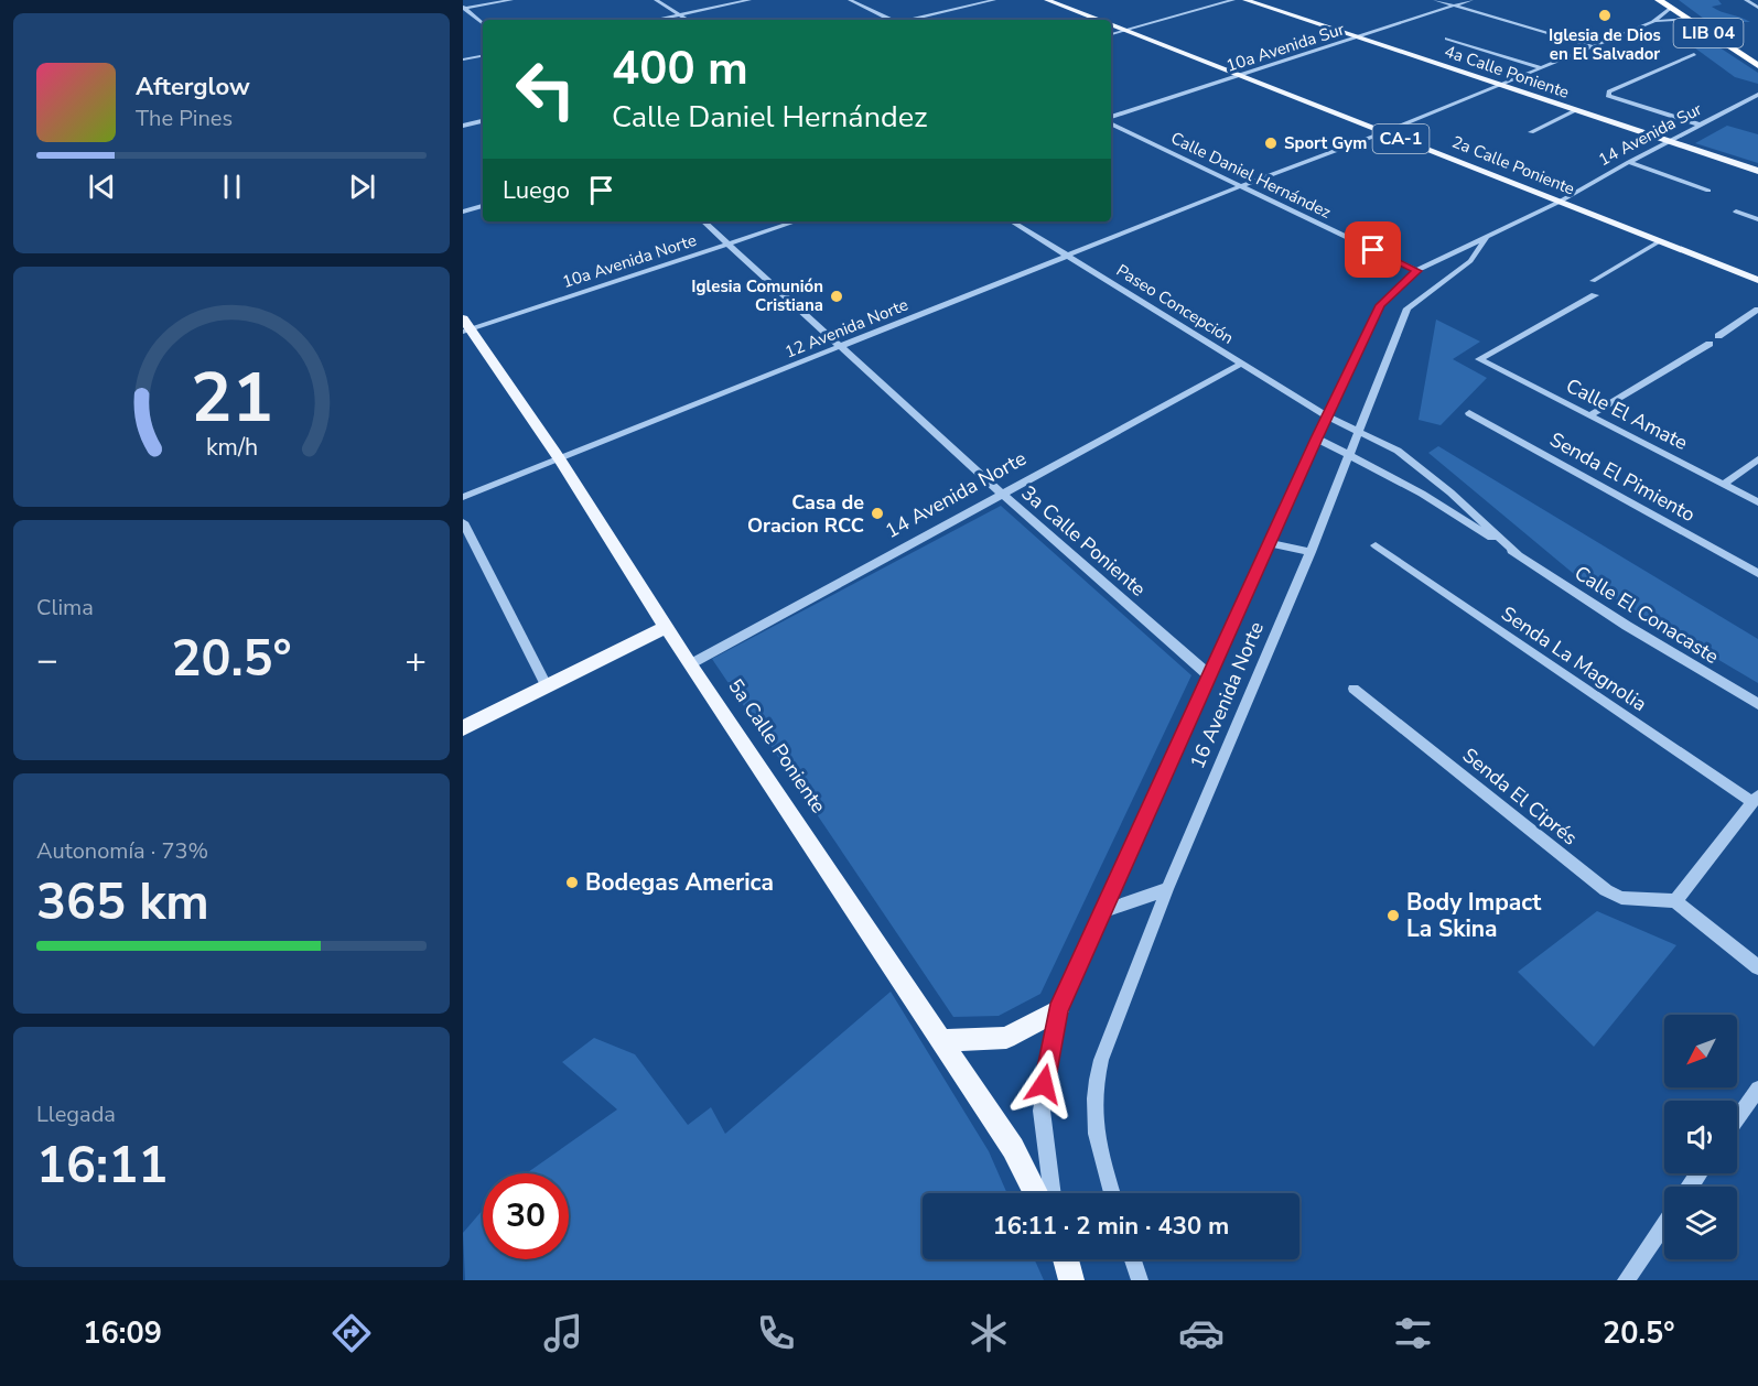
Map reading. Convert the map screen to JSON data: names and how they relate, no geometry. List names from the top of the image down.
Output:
{
  "streets": {
    "highway": ["LIB 04"],
    "main road": [
      "4a Calle Poniente",
      "CA-1",
      "2a Calle Poniente",
      "5a Calle Poniente"
    ],
    "street": [
      "10a Avenida Sur",
      "14 Avenida Sur",
      "Calle Daniel Hernández",
      "10a Avenida Norte",
      "Paseo Concepción",
      "12 Avenida Norte",
      "Calle El Amate",
      "Senda El Pimiento",
      "14 Avenida Norte",
      "3a Calle Poniente",
      "Calle El Conacaste",
      "Senda La Magnolia",
      "16 Avenida Norte",
      "Senda El Ciprés"
    ]
  },
  "crossings": [
    ["10a Avenida Sur", "4a Calle Poniente"],
    ["10a Avenida Sur", "2a Calle Poniente"],
    ["4a Calle Poniente", "14 Avenida Sur"],
    ["4a Calle Poniente", "12 Avenida Norte"],
    ["14 Avenida Sur", "2a Calle Poniente"],
    ["14 Avenida Sur", "Calle Daniel Hernández"],
    ["14 Avenida Sur", "16 Avenida Norte"],
    ["2a Calle Poniente", "12 Avenida Norte"],
    ["Calle Daniel Hernández", "12 Avenida Norte"],
    ["Calle Daniel Hernández", "16 Avenida Norte"],
    ["10a Avenida Norte", "3a Calle Poniente"],
    ["10a Avenida Norte", "5a Calle Poniente"],
    ["Paseo Concepción", "12 Avenida Norte"],
    ["Paseo Concepción", "14 Avenida Norte"],
    ["Paseo Concepción", "Calle El Conacaste"],
    ["Paseo Concepción", "16 Avenida Norte"],
    ["12 Avenida Norte", "3a Calle Poniente"],
    ["12 Avenida Norte", "5a Calle Poniente"],
    ["14 Avenida Norte", "3a Calle Poniente"],
    ["14 Avenida Norte", "5a Calle Poniente"],
    ["3a Calle Poniente", "16 Avenida Norte"],
    ["Calle El Conacaste", "16 Avenida Norte"]
  ],
  "places": [
    "Iglesia de Dios en El Salvador",
    "Sport Gym",
    "Iglesia Comunión Cristiana",
    "Casa de Oracion RCC",
    "Bodegas America",
    "Body Impact La Skina"
  ],
  "north": "bottom left",
  "page": {
    "turn": ["400 m", "Calle Daniel Hernández"],
    "song": ["Afterglow", "The Pines"],
    "then": "Luego",
    "tile": [
      "Clima",
      ["Autonomía · 73%", "365 km"],
      ["Llegada", "16:11"]
    ],
    "heat": ["−", "20.5°", "+"],
    "limit": "30",
    "trip": "16:11 · 2 min · 430 m",
    "tabs": ["16:09", "20.5°"],
    "gauge": ["21", "km/h"]
  }
}
